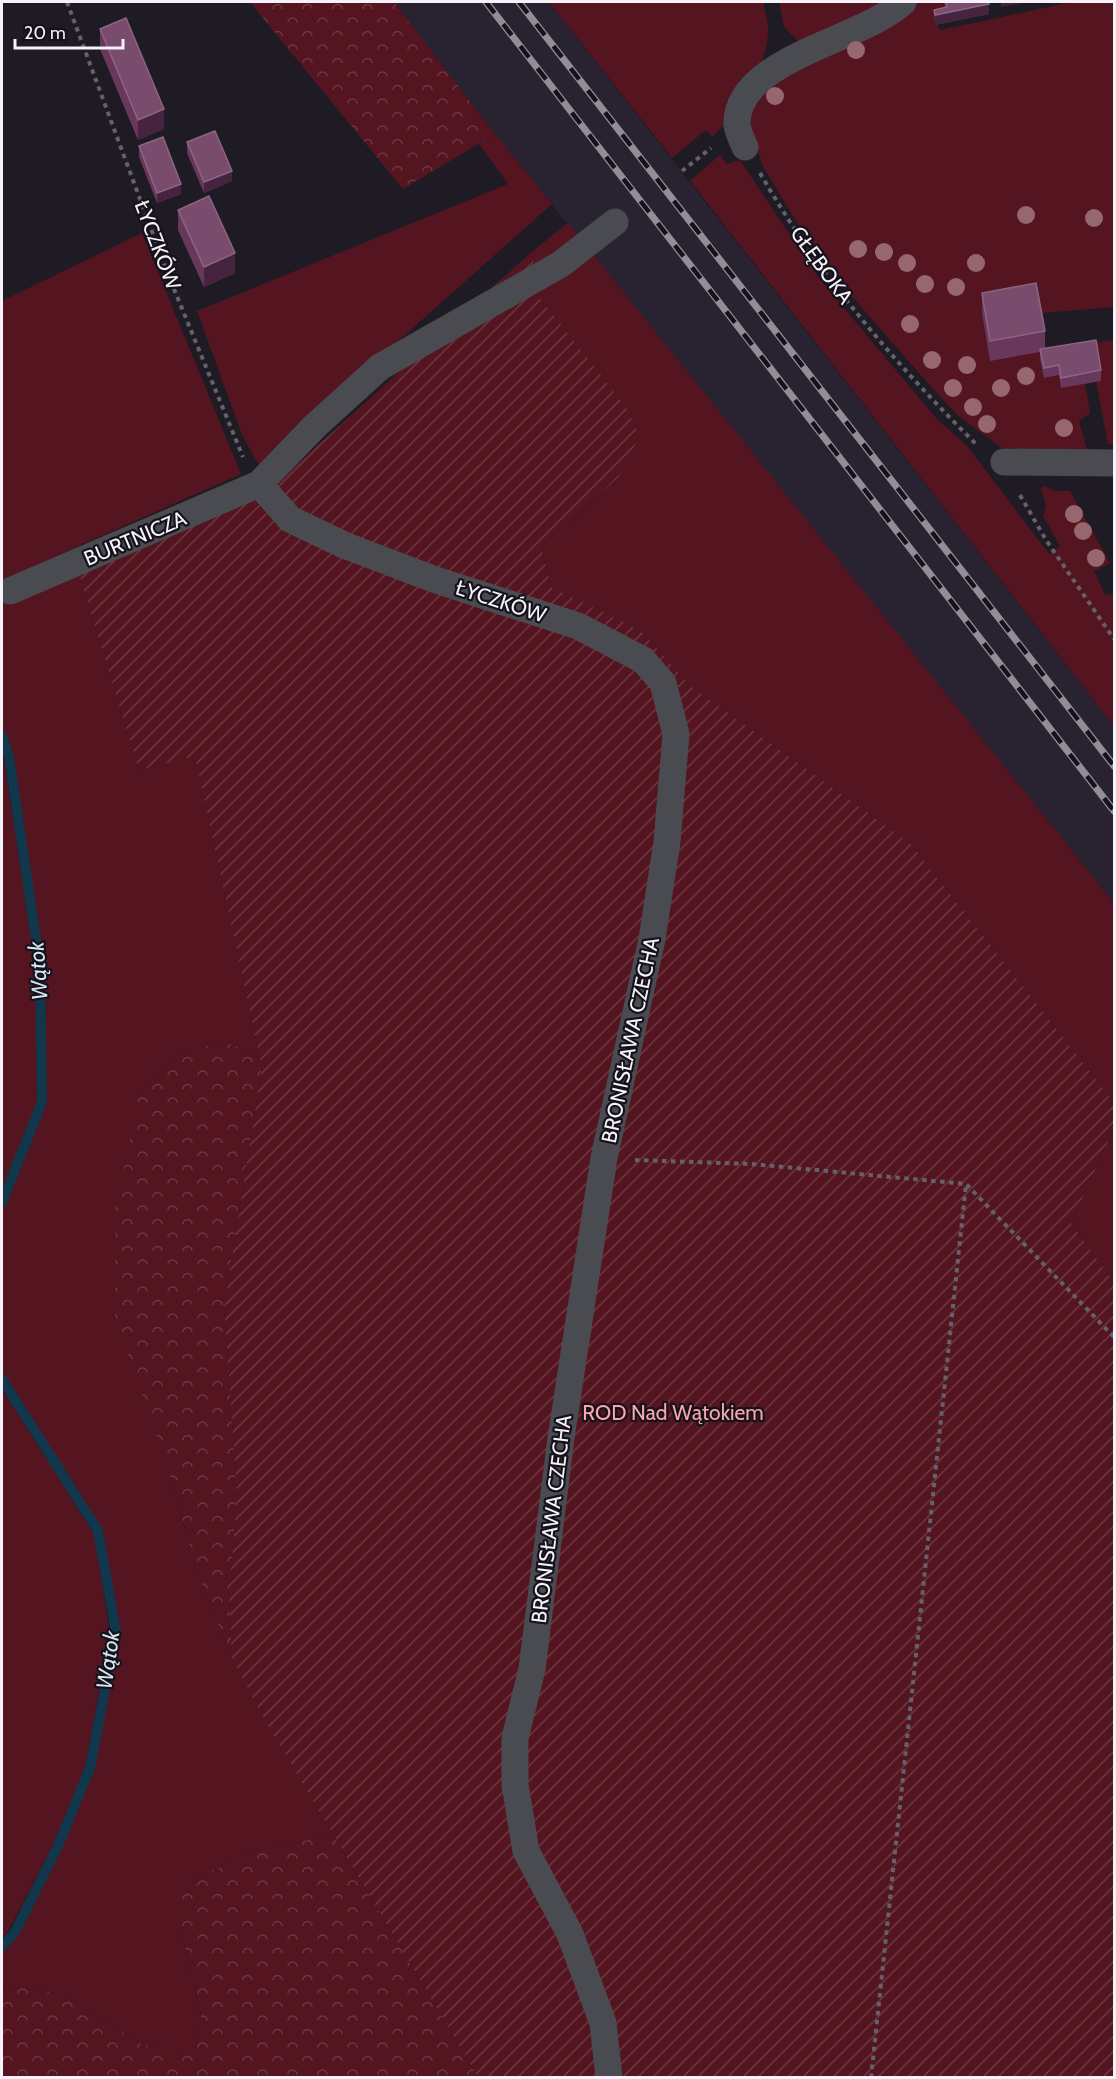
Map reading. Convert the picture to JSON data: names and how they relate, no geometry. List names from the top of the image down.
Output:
{
  "streets": {
    "street": ["ŁYCZKÓW", "BURTNICZA", "BRONISŁAWA CZECHA"],
    "path": ["GŁĘBOKA"]
  },
  "crossings": [
    ["ŁYCZKÓW", "BURTNICZA"],
    ["ŁYCZKÓW", "BRONISŁAWA CZECHA"]
  ],
  "water": ["Wątok"],
  "parks": ["ROD Nad Wątokiem"],
  "scale_bar": "20 m"
}
